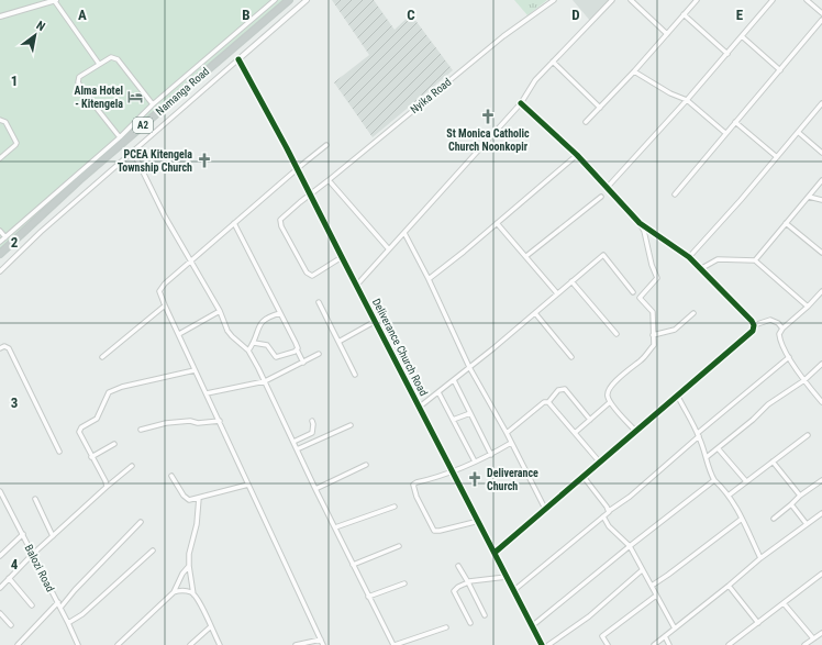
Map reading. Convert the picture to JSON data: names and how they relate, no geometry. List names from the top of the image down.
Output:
{
  "streets": {
    "highway": ["Namanga Road", "A2"],
    "street": ["Nyika Road", "Deliverance Church Road", "Balozi Road"]
  },
  "crossings": [
    ["Nyika Road", "Deliverance Church Road"]
  ],
  "places": {
    "hotel": ["Alma Hotel - Kitengela"],
    "church": ["St Monica Catholic Church Noonkopir", "PCEA Kitengela Township Church", "Deliverance Church"]
  },
  "north": "top right",
  "grid": {
    "columns": [
      "A",
      "B",
      "C",
      "D",
      "E"
    ],
    "rows": [
      "1",
      "2",
      "3",
      "4"
    ]
  }
}
